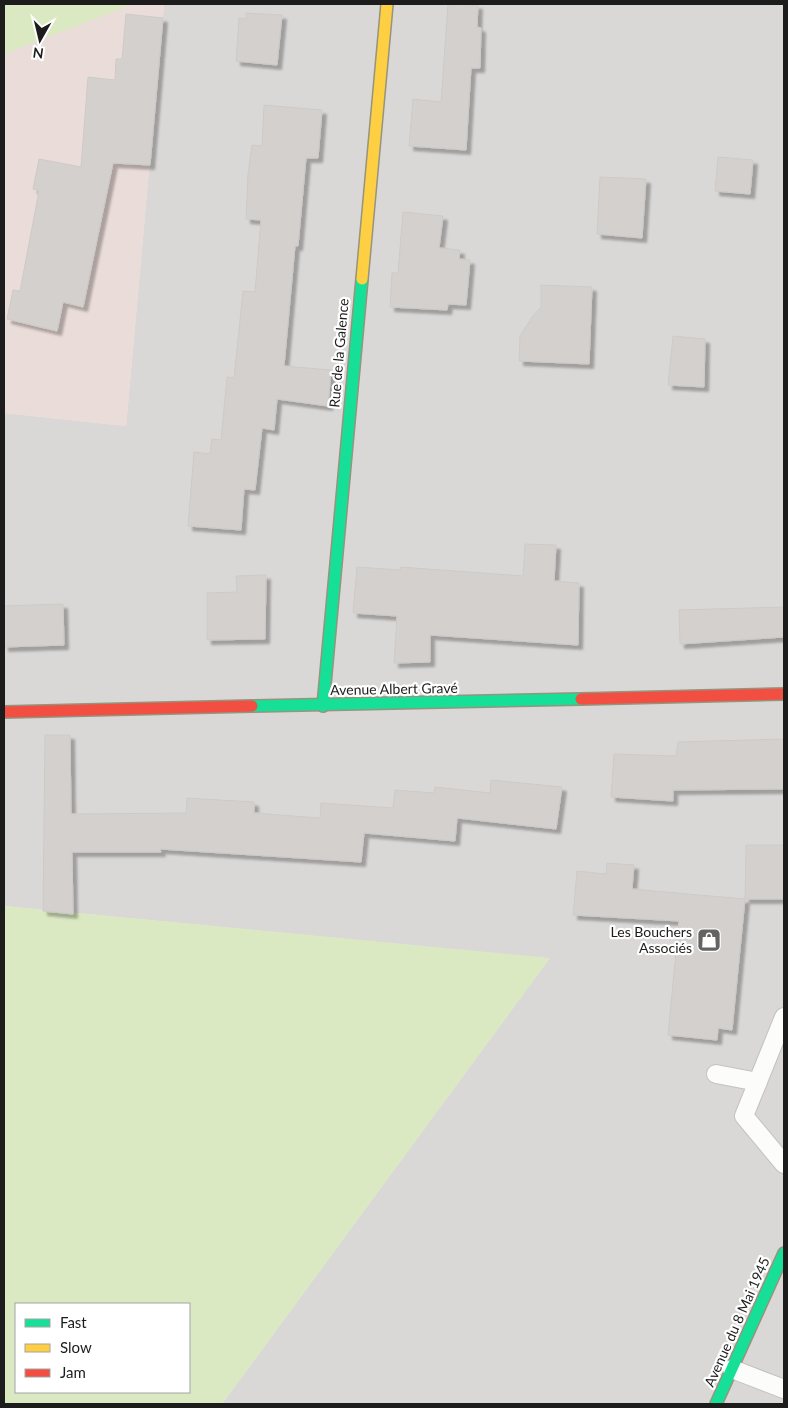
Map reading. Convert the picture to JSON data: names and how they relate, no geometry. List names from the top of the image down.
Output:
{
  "streets": {
    "street": ["Rue de la Galence", "Avenue Albert Gravé", "Avenue du 8 Mai 1945"]
  },
  "crossings": [
    ["Rue de la Galence", "Avenue Albert Gravé"]
  ],
  "places": {
    "shop": ["Les Bouchers Associés"]
  },
  "legend": ["Fast", "Slow", "Jam"],
  "north": "bottom"
}
